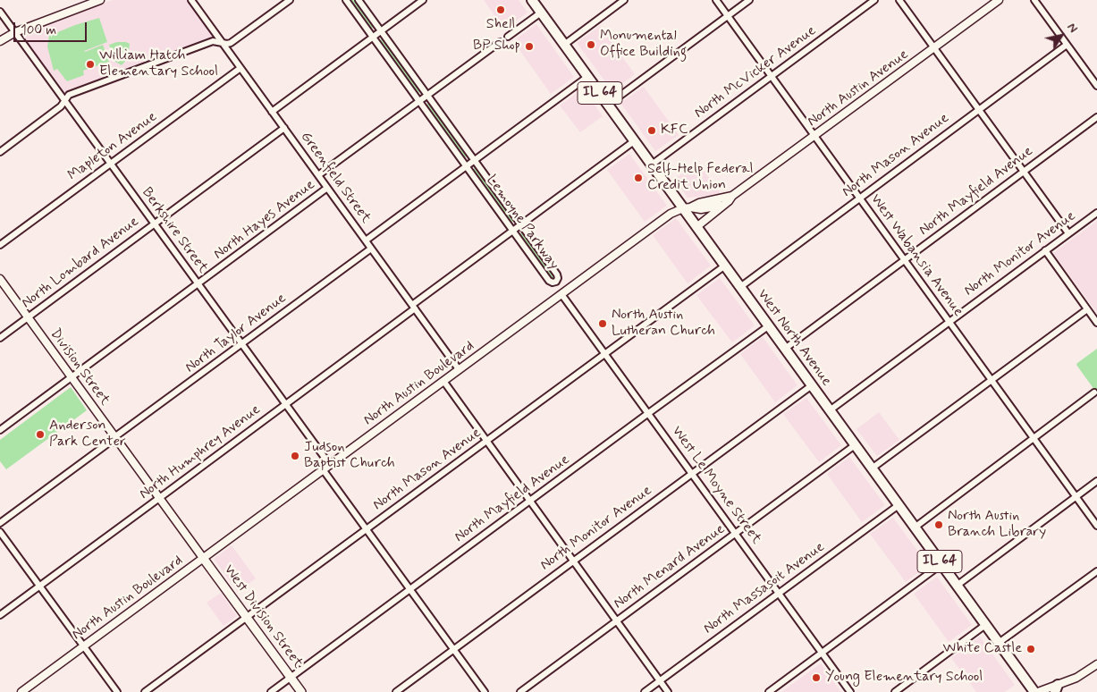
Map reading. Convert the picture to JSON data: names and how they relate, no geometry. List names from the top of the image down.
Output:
{
  "streets": {
    "main road": ["IL 64", "West North Avenue", "West Division Street"],
    "street": [
      "North McVicker Avenue",
      "North Austin Avenue",
      "Mapleton Avenue",
      "North Mason Avenue",
      "Greenfield Street",
      "North Mayfield Avenue",
      "North Hayes Avenue",
      "Lemoyne Parkway",
      "Berkshire Street",
      "North Monitor Avenue",
      "West Wabansia Avenue",
      "North Lombard Avenue",
      "North Taylor Avenue",
      "Division Street",
      "North Austin Boulevard",
      "North Humphrey Avenue",
      "West Le Moyne Street",
      "North Menard Avenue",
      "North Massasoit Avenue"
    ]
  },
  "crossings": [
    ["North McVicker Avenue", "West Wabansia Avenue"],
    ["North McVicker Avenue", "West North Avenue"],
    ["North Austin Avenue", "West Wabansia Avenue"],
    ["North Austin Avenue", "West North Avenue"],
    ["North Austin Avenue", "North Austin Boulevard"],
    ["Mapleton Avenue", "Greenfield Street"],
    ["Mapleton Avenue", "Berkshire Street"],
    ["North Mason Avenue", "West Wabansia Avenue"],
    ["North Mason Avenue", "West North Avenue"],
    ["North Mason Avenue", "West Le Moyne Street"],
    ["North Mason Avenue", "West Division Street"],
    ["Greenfield Street", "North Hayes Avenue"],
    ["Greenfield Street", "North Lombard Avenue"],
    ["Greenfield Street", "North Taylor Avenue"],
    ["Greenfield Street", "North Austin Boulevard"],
    ["Greenfield Street", "North Humphrey Avenue"],
    ["North Mayfield Avenue", "West Wabansia Avenue"],
    ["North Mayfield Avenue", "West North Avenue"],
    ["North Mayfield Avenue", "West Le Moyne Street"],
    ["North Mayfield Avenue", "West Division Street"],
    ["North Hayes Avenue", "Lemoyne Parkway"],
    ["North Hayes Avenue", "Berkshire Street"],
    ["North Hayes Avenue", "Division Street"],
    ["Lemoyne Parkway", "North Humphrey Avenue"],
    ["Berkshire Street", "North Lombard Avenue"],
    ["Berkshire Street", "North Taylor Avenue"],
    ["Berkshire Street", "North Austin Boulevard"],
    ["Berkshire Street", "North Humphrey Avenue"],
    ["North Monitor Avenue", "West Wabansia Avenue"],
    ["North Monitor Avenue", "West North Avenue"],
    ["North Monitor Avenue", "West Le Moyne Street"],
    ["North Lombard Avenue", "Division Street"],
    ["North Taylor Avenue", "Division Street"],
    ["West North Avenue", "North Austin Boulevard"],
    ["West North Avenue", "North Humphrey Avenue"],
    ["West North Avenue", "North Menard Avenue"],
    ["West North Avenue", "North Massasoit Avenue"],
    ["Division Street", "North Austin Boulevard"],
    ["Division Street", "North Humphrey Avenue"],
    ["Division Street", "West Division Street"],
    ["North Austin Boulevard", "West Le Moyne Street"],
    ["North Austin Boulevard", "West Division Street"],
    ["West Le Moyne Street", "North Menard Avenue"],
    ["West Le Moyne Street", "North Massasoit Avenue"]
  ],
  "places": [
    "Shell",
    "Monumental Office Building",
    "BP Shop",
    "William Hatch Elementary School",
    "KFC",
    "Self-Help Federal Credit Union",
    "North Austin Lutheran Church",
    "Anderson Park Center",
    "Judson Baptist Church",
    "North Austin Branch Library",
    "White Castle",
    "Young Elementary School"
  ],
  "scale_bar": "100 m",
  "north": "top right"
}
